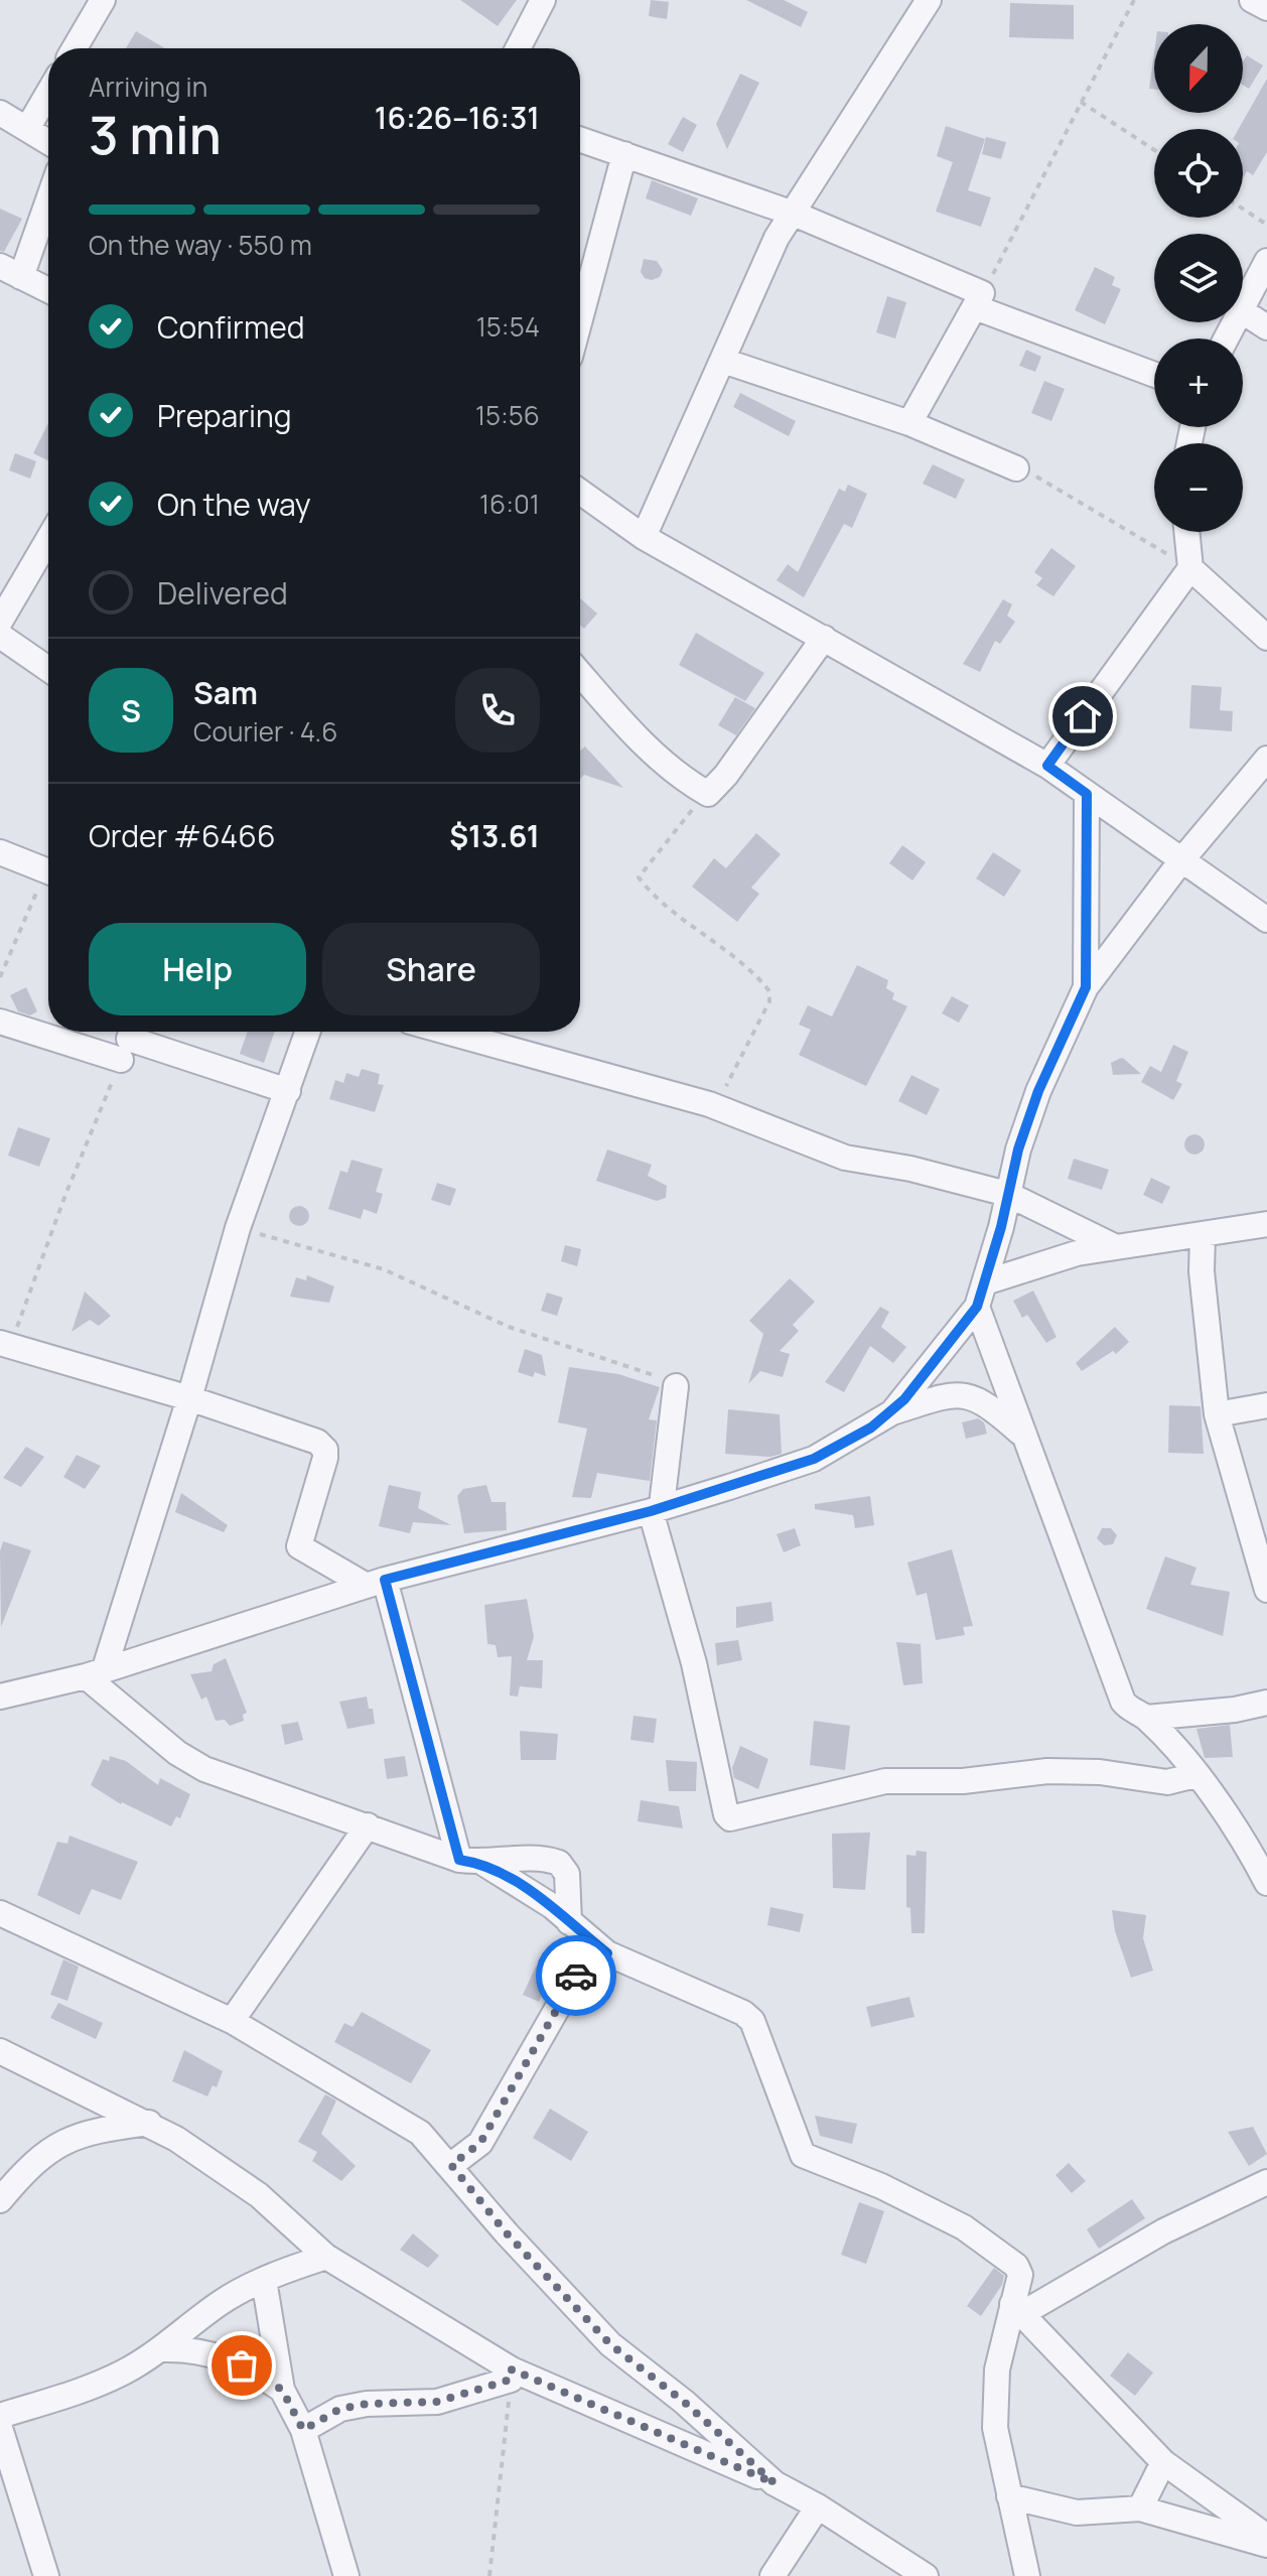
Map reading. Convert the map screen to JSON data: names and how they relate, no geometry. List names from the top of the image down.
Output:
{
  "north": "bottom",
  "page": {
    "map_buttons": ["+", "−"],
    "heading": ["3 min", "Arriving in", "16:26–16:31"],
    "panel": [
      "Sam",
      "Courier · 4.6",
      "Order #6466",
      "$13.61"
    ],
    "bar": "On the way · 550 m",
    "list": [
      ["Confirmed", "15:54"],
      ["Preparing", "15:56"],
      ["On the way", "16:01"],
      "Delivered"
    ],
    "round": "S",
    "buttons": ["Help", "Share"]
  }
}
